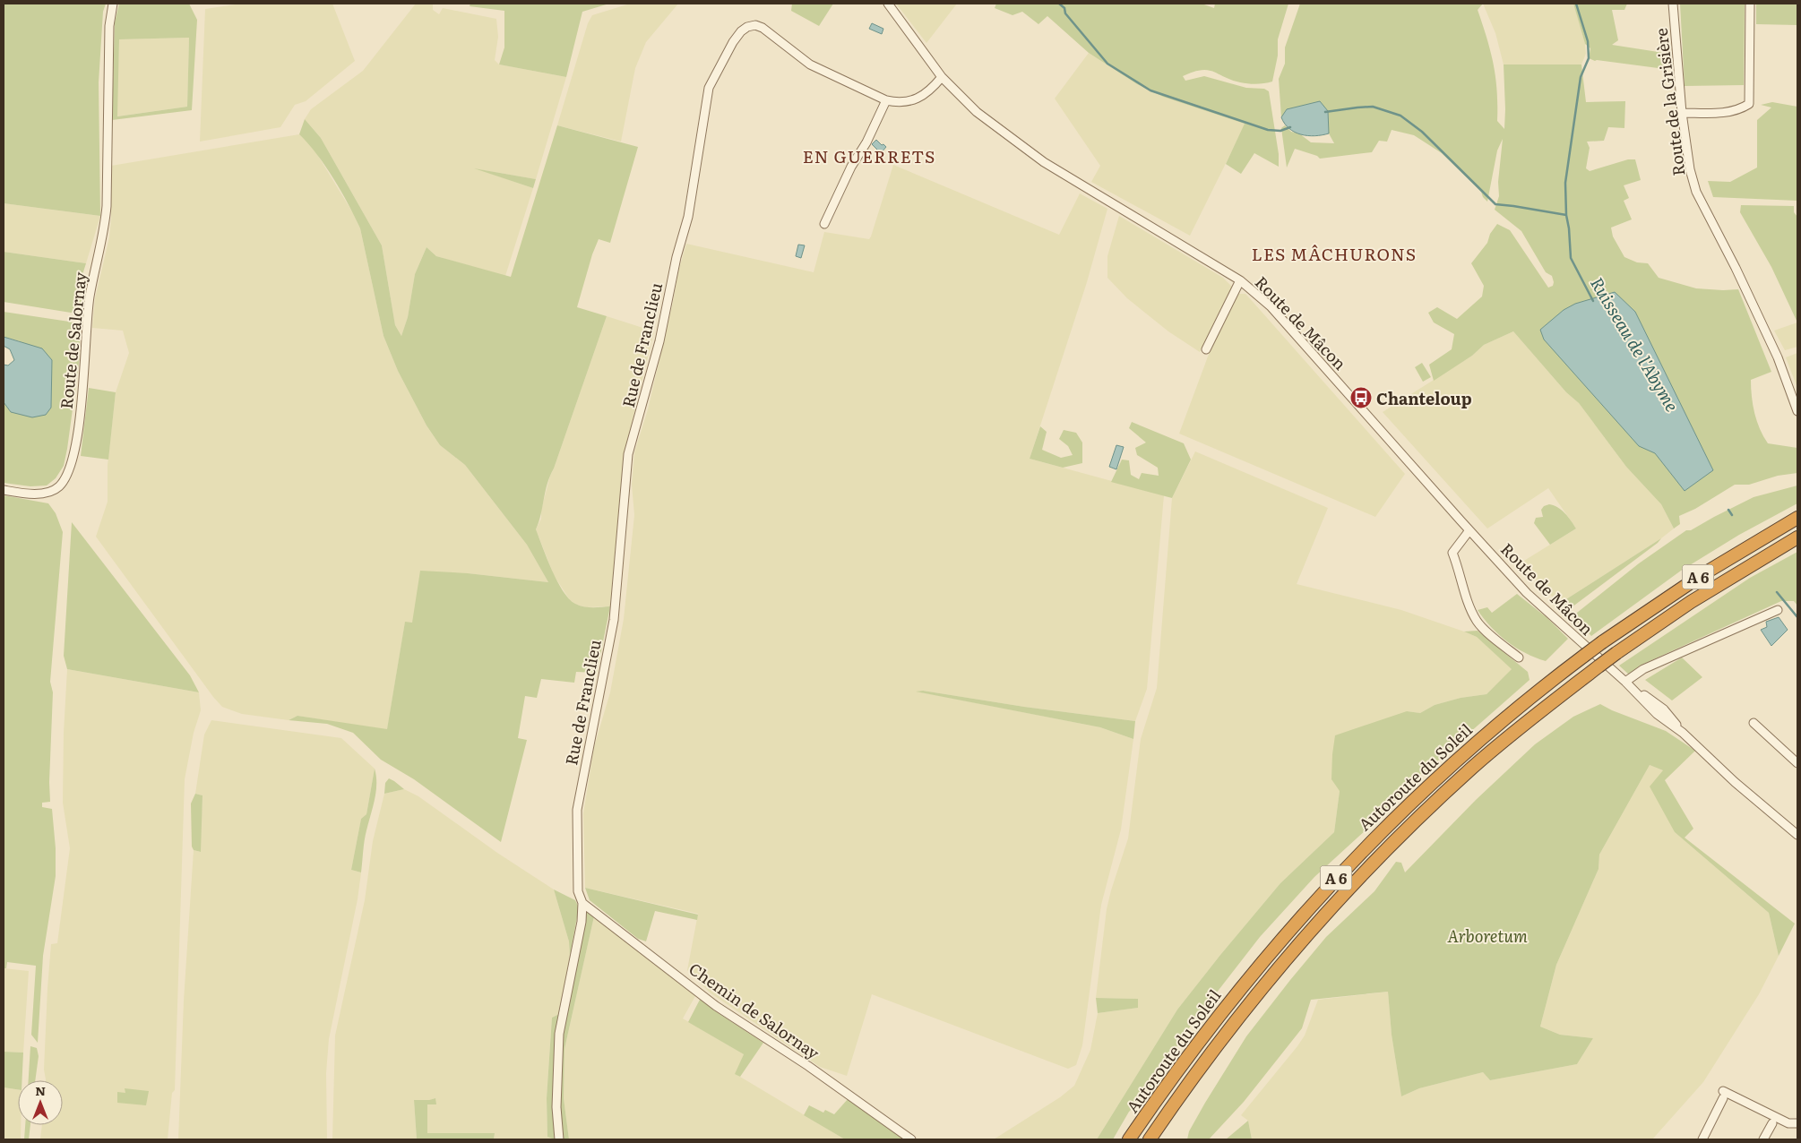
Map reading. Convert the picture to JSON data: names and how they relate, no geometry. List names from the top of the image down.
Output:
{
  "streets": {
    "highway": ["A 6", "Autoroute du Soleil"],
    "street": [
      "Route de la Grisière",
      "Route de Mâcon",
      "Route de Salornay",
      "Rue de Franclieu",
      "Chemin de Salornay"
    ]
  },
  "crossings": [
    ["Route de Mâcon", "Rue de Franclieu"],
    ["Route de Mâcon", "Autoroute du Soleil"],
    ["Rue de Franclieu", "Chemin de Salornay"]
  ],
  "districts": ["EN GUERRETS", "LES MÂCHURONS"],
  "water": ["Ruisseau de l'Abyme"],
  "parks": ["Arboretum"],
  "places": {
    "bus stop": ["Chanteloup"]
  },
  "north": "top"
}
